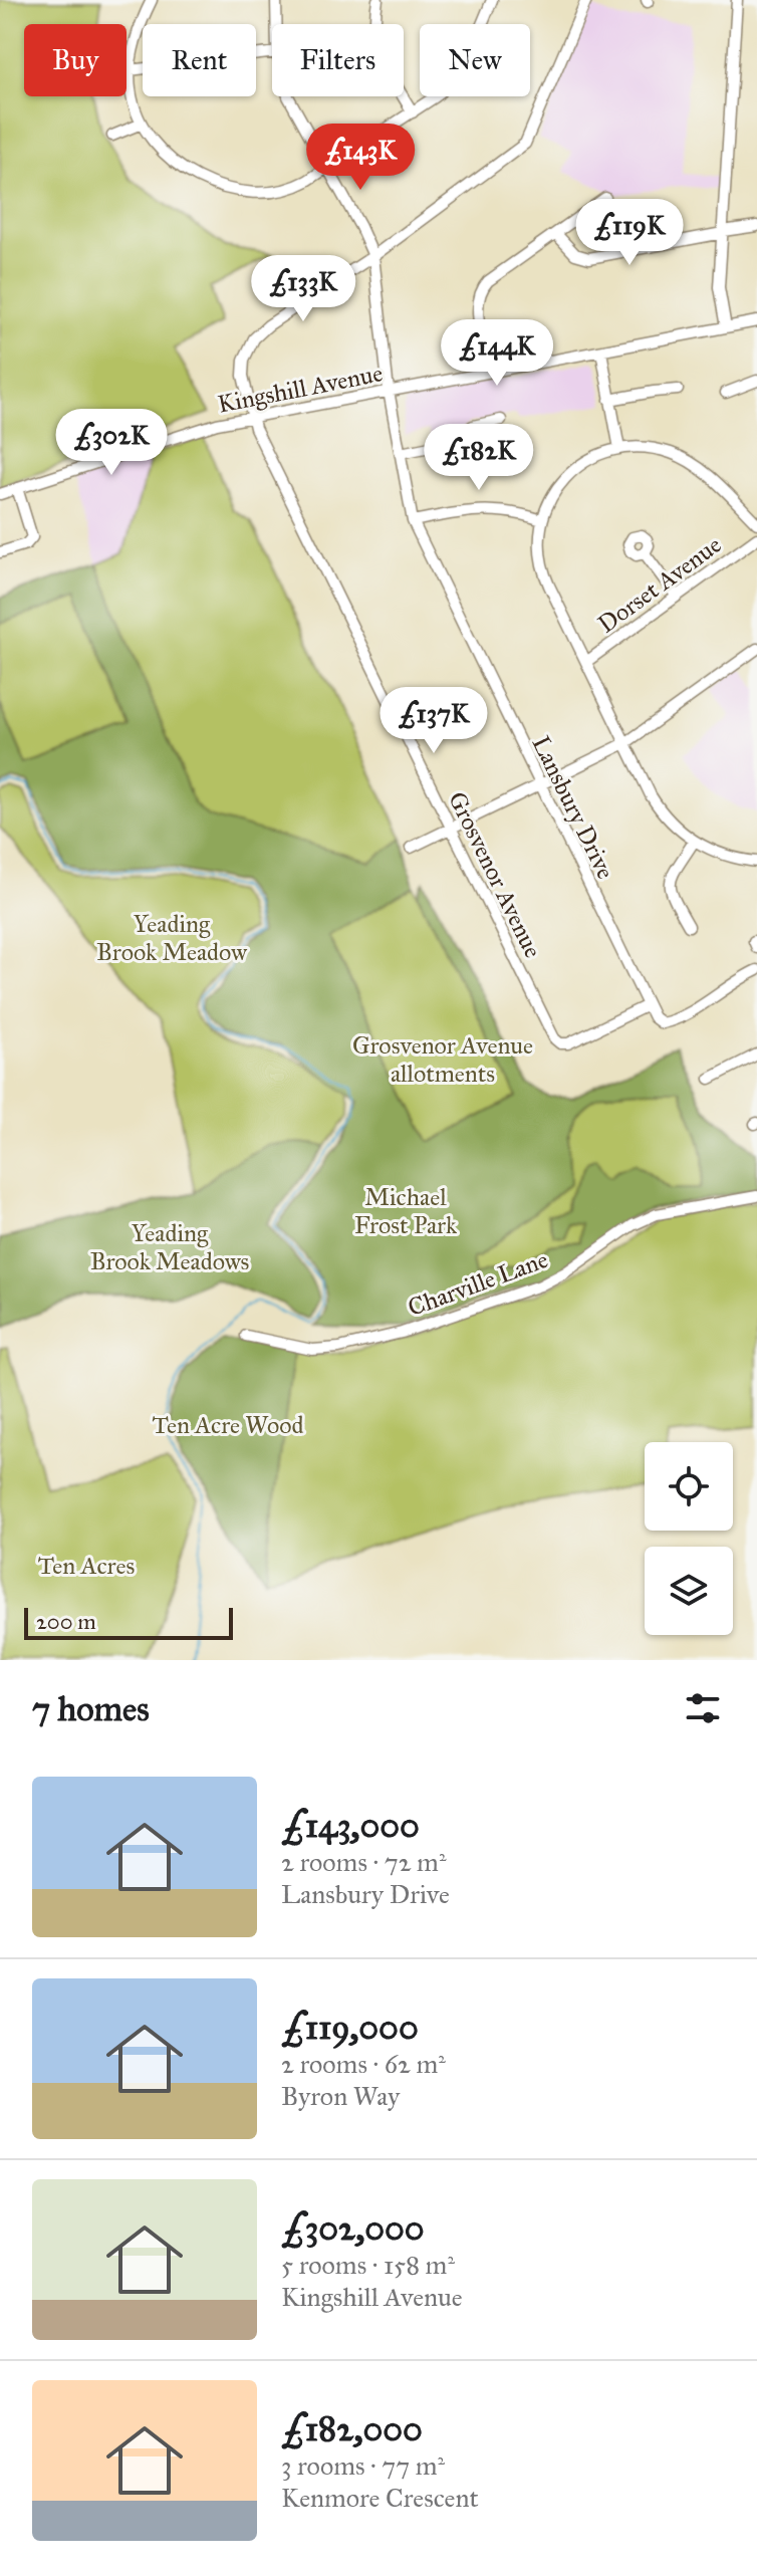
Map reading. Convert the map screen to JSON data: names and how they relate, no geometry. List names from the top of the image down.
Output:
{
  "streets": {
    "street": [
      "Kingshill Avenue",
      "Dorset Avenue",
      "Lansbury Drive",
      "Grosvenor Avenue",
      "Charville Lane"
    ]
  },
  "crossings": [
    ["Kingshill Avenue", "Lansbury Drive"],
    ["Kingshill Avenue", "Grosvenor Avenue"],
    ["Lansbury Drive", "Grosvenor Avenue"]
  ],
  "parks": [
    "Yeading Brook Meadow",
    "Grosvenor Avenue allotments",
    "Michael Frost Park",
    "Yeading Brook Meadows",
    "Ten Acre Wood",
    "Ten Acres"
  ],
  "scale_bar": "200 m",
  "page": {
    "chip": [
      "Buy",
      "Rent",
      "Filters",
      "New"
    ],
    "price": [
      "£143K",
      "£119K",
      "£133K",
      "£144K",
      "£302K",
      "£182K",
      "£137K"
    ],
    "scale": "200 m",
    "heading": "7 homes",
    "list": [
      {
        "name": "£143,000",
        "note": "2 rooms · 72 m² · Lansbury Drive"
      },
      {
        "name": "£119,000",
        "note": "2 rooms · 62 m² · Byron Way"
      },
      {
        "name": "£302,000",
        "note": "5 rooms · 158 m² · Kingshill Avenue"
      },
      {
        "name": "£182,000",
        "note": "3 rooms · 77 m² · Kenmore Crescent"
      }
    ]
  }
}
